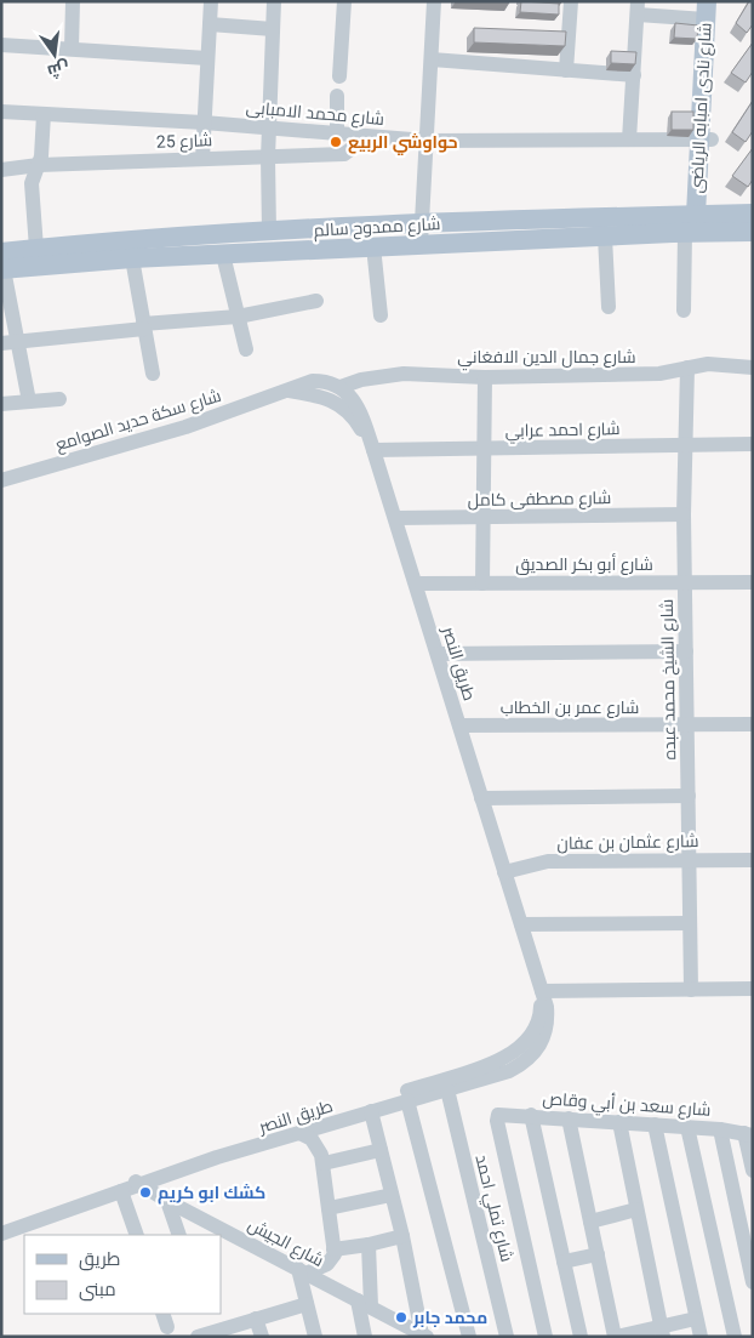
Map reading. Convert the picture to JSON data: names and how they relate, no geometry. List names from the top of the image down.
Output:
{
  "streets": {
    "main road": ["شارع نادى امبابه الرياضى", "شارع ممدوح سالم"],
    "street": [
      "شارع محمد الامبابى",
      "شارع 25",
      "شارع جمال الدين الافغاني",
      "شارع سكة حديد الصوامع",
      "شارع احمد عرابي",
      "شارع مصطفى كامل",
      "شارع أبو بكر الصديق",
      "طريق النصر",
      "شارع الشيخ محمد عبده",
      "شارع عمر بن الخطاب",
      "شارع عثمان بن عفان",
      "شارع سعد بن أبي وقاص",
      "شارع تملي احمد",
      "شارع الجيش"
    ]
  },
  "crossings": [
    ["شارع نادى امبابه الرياضى", "شارع محمد الامبابى"],
    ["شارع نادى امبابه الرياضى", "شارع ممدوح سالم"],
    ["شارع محمد الامبابى", "شارع 25"],
    ["شارع جمال الدين الافغاني", "شارع سكة حديد الصوامع"],
    ["شارع جمال الدين الافغاني", "شارع الشيخ محمد عبده"],
    ["شارع احمد عرابي", "طريق النصر"],
    ["شارع احمد عرابي", "شارع الشيخ محمد عبده"],
    ["شارع مصطفى كامل", "طريق النصر"],
    ["شارع مصطفى كامل", "شارع الشيخ محمد عبده"],
    ["شارع أبو بكر الصديق", "طريق النصر"],
    ["شارع أبو بكر الصديق", "شارع الشيخ محمد عبده"],
    ["طريق النصر", "شارع عمر بن الخطاب"],
    ["طريق النصر", "شارع عثمان بن عفان"],
    ["طريق النصر", "شارع تملي احمد"],
    ["طريق النصر", "شارع الجيش"],
    ["شارع الشيخ محمد عبده", "شارع عمر بن الخطاب"],
    ["شارع الشيخ محمد عبده", "شارع عثمان بن عفان"]
  ],
  "places": ["حواوشي الربيع", "كشك ابو كريم", "محمد جابر"],
  "legend": ["طريق", "مبنى"],
  "north": "bottom"
}
